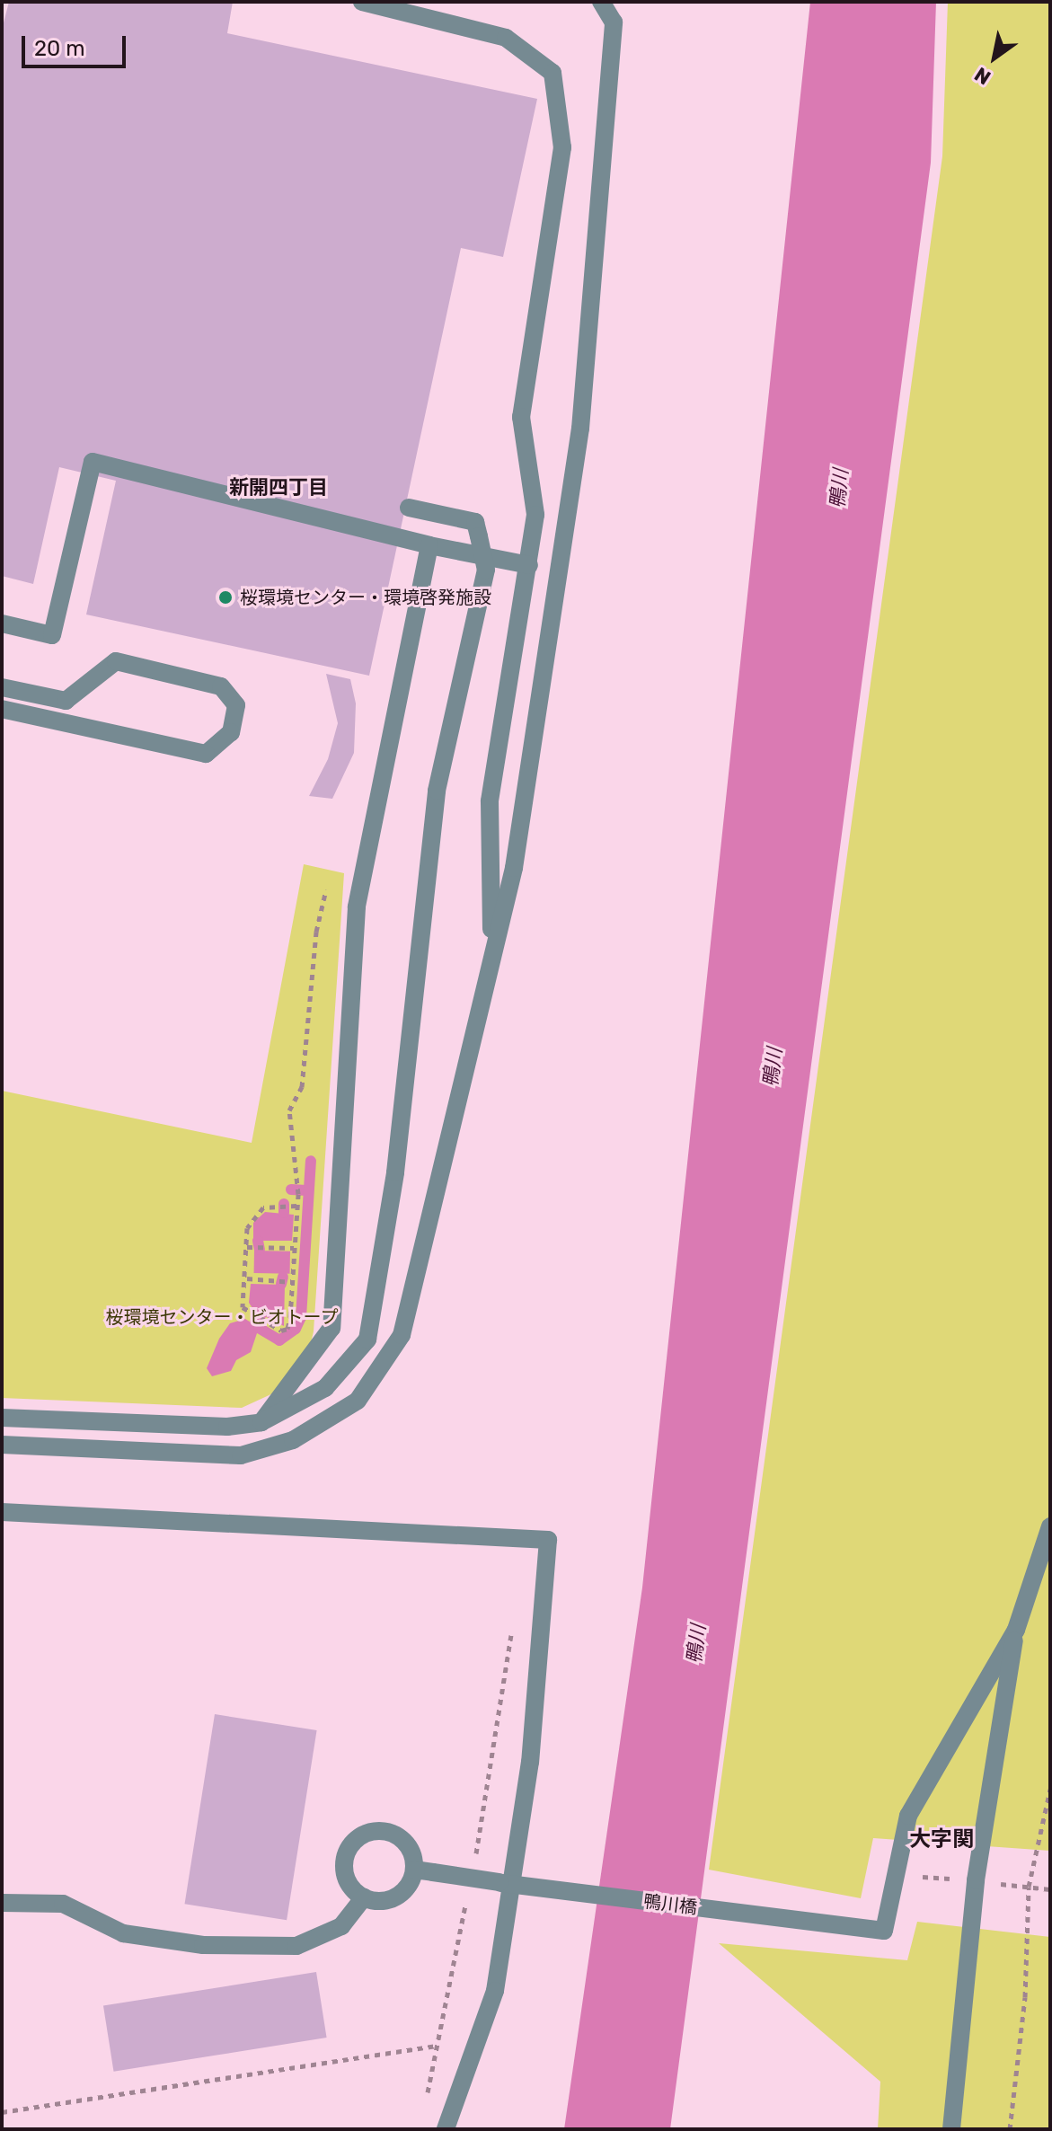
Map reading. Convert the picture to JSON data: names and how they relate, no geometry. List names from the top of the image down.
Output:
{
  "streets": {
    "street": ["鴨川橋"]
  },
  "districts": ["新開四丁目", "大字関"],
  "water": ["鴨川"],
  "parks": ["桜環境センター・ビオトープ"],
  "places": ["桜環境センター・環境啓発施設"],
  "scale_bar": "20 m",
  "north": "bottom left"
}
